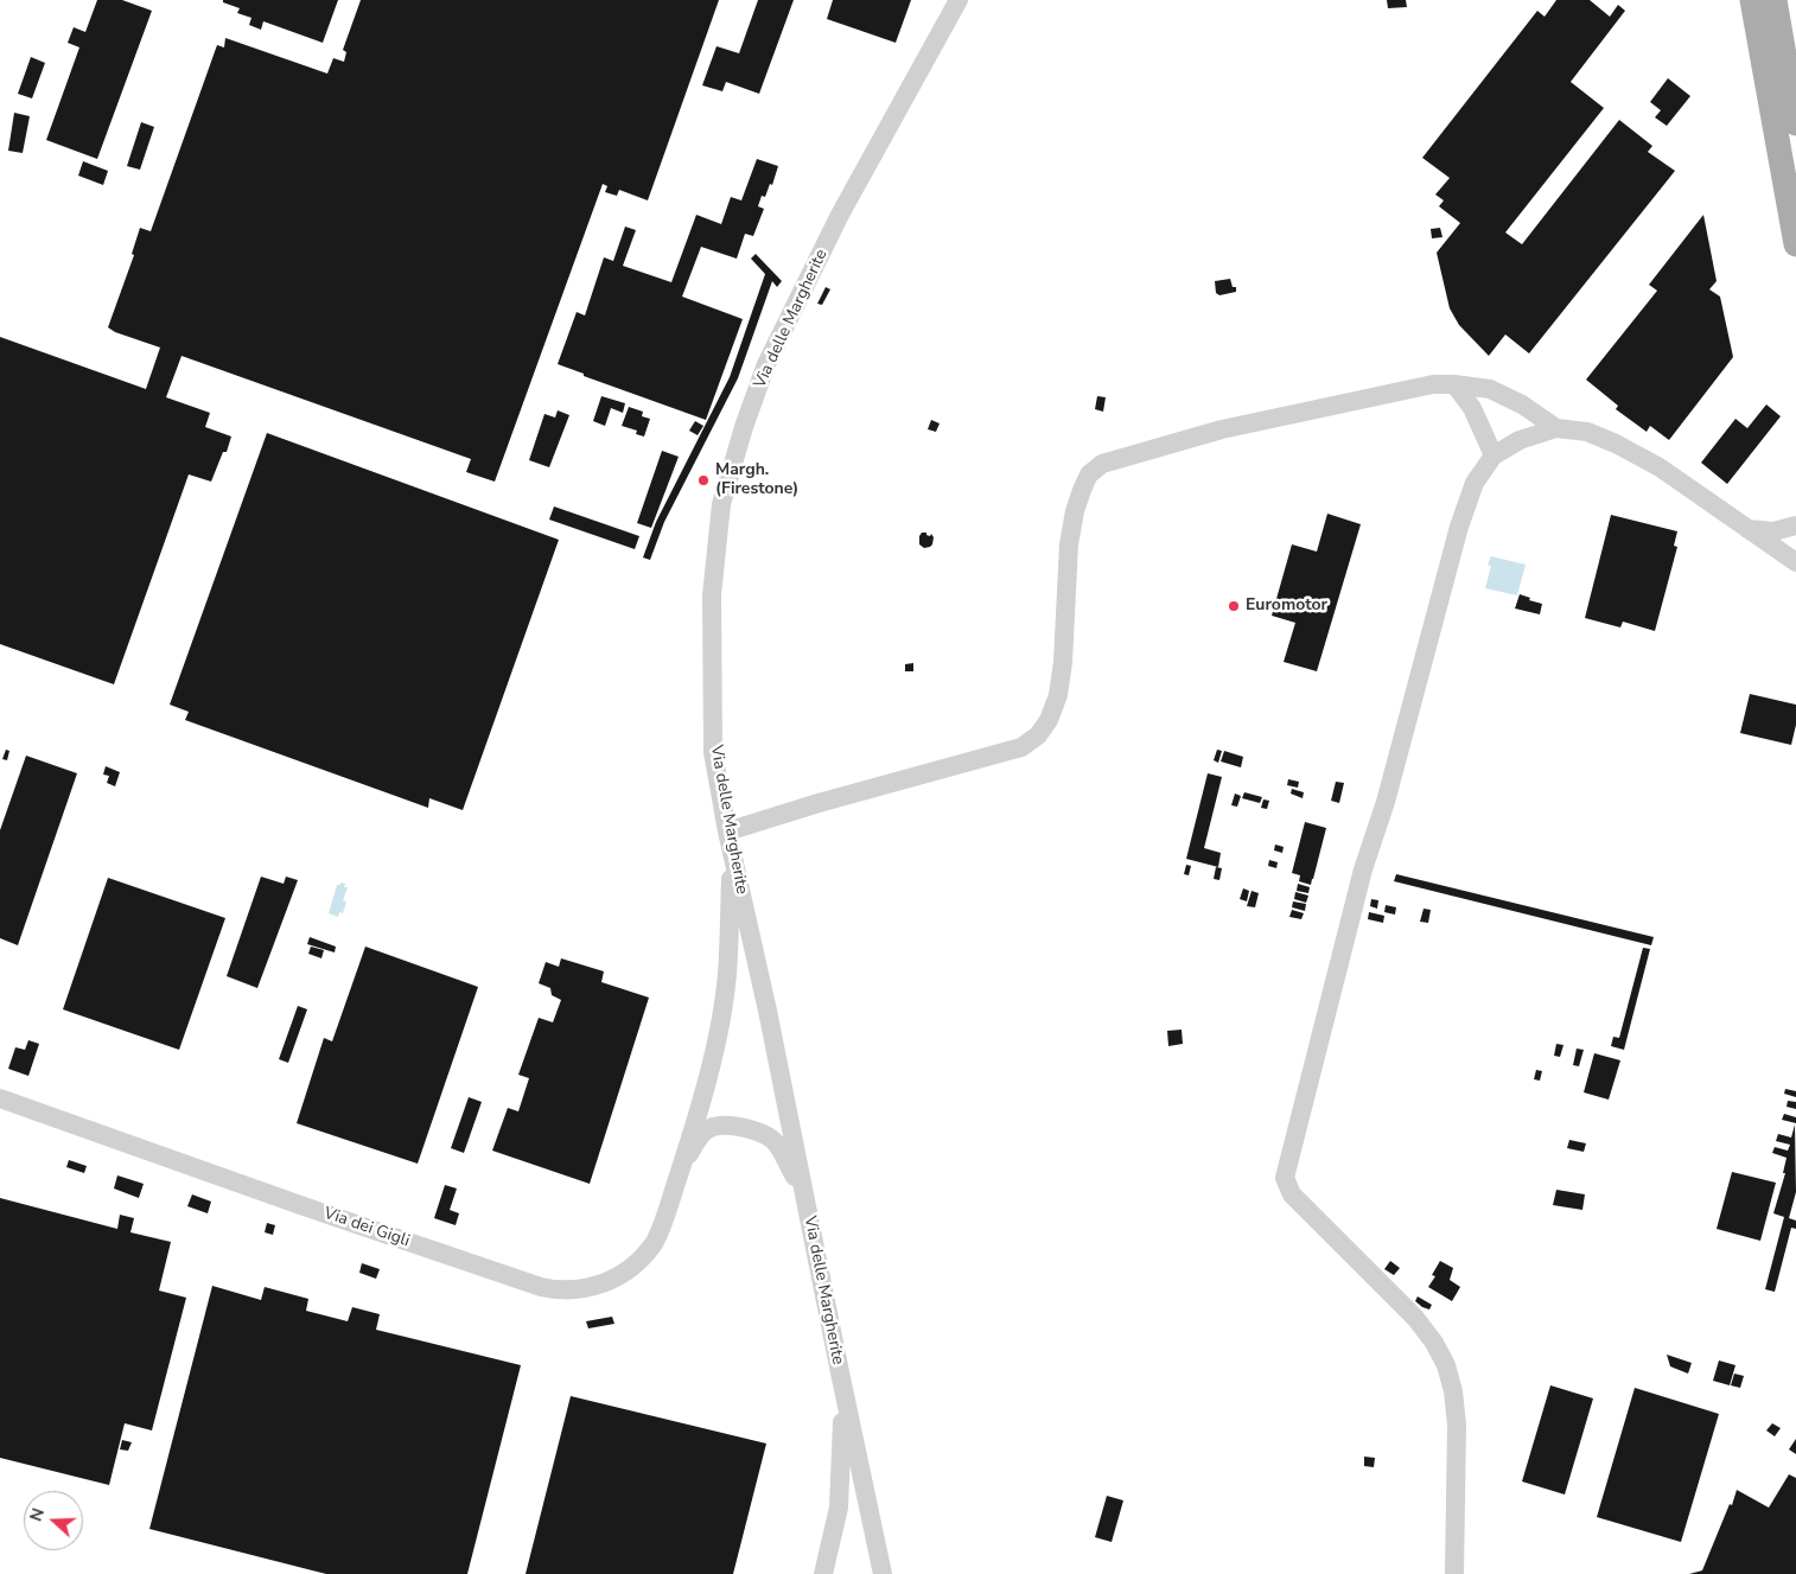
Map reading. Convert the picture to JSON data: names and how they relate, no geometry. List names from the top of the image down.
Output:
{
  "streets": {
    "street": ["Via delle Margherite", "Via dei Gigli"]
  },
  "crossings": [
    ["Via delle Margherite", "Via dei Gigli"]
  ],
  "places": ["Margh. (Firestone)", "Euromotor"],
  "north": "left"
}
